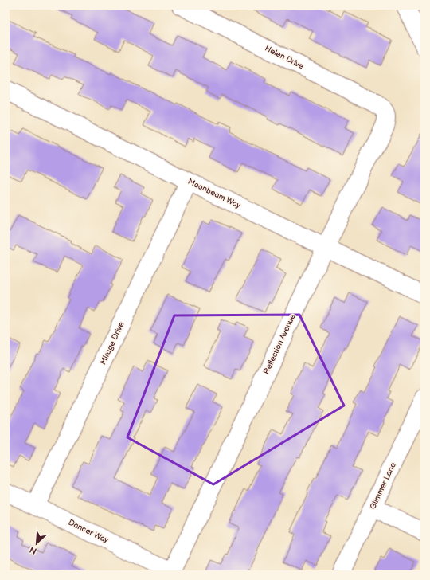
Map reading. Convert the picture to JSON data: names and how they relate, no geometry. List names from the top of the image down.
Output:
{
  "streets": {
    "street": [
      "Helen Drive",
      "Moonbeam Way",
      "Mirage Drive",
      "Reflection Avenue",
      "Glimmer Lane",
      "Dancer Way"
    ]
  },
  "crossings": [
    ["Helen Drive", "Reflection Avenue"],
    ["Moonbeam Way", "Mirage Drive"],
    ["Moonbeam Way", "Reflection Avenue"],
    ["Mirage Drive", "Dancer Way"],
    ["Reflection Avenue", "Dancer Way"]
  ],
  "north": "bottom left"
}
